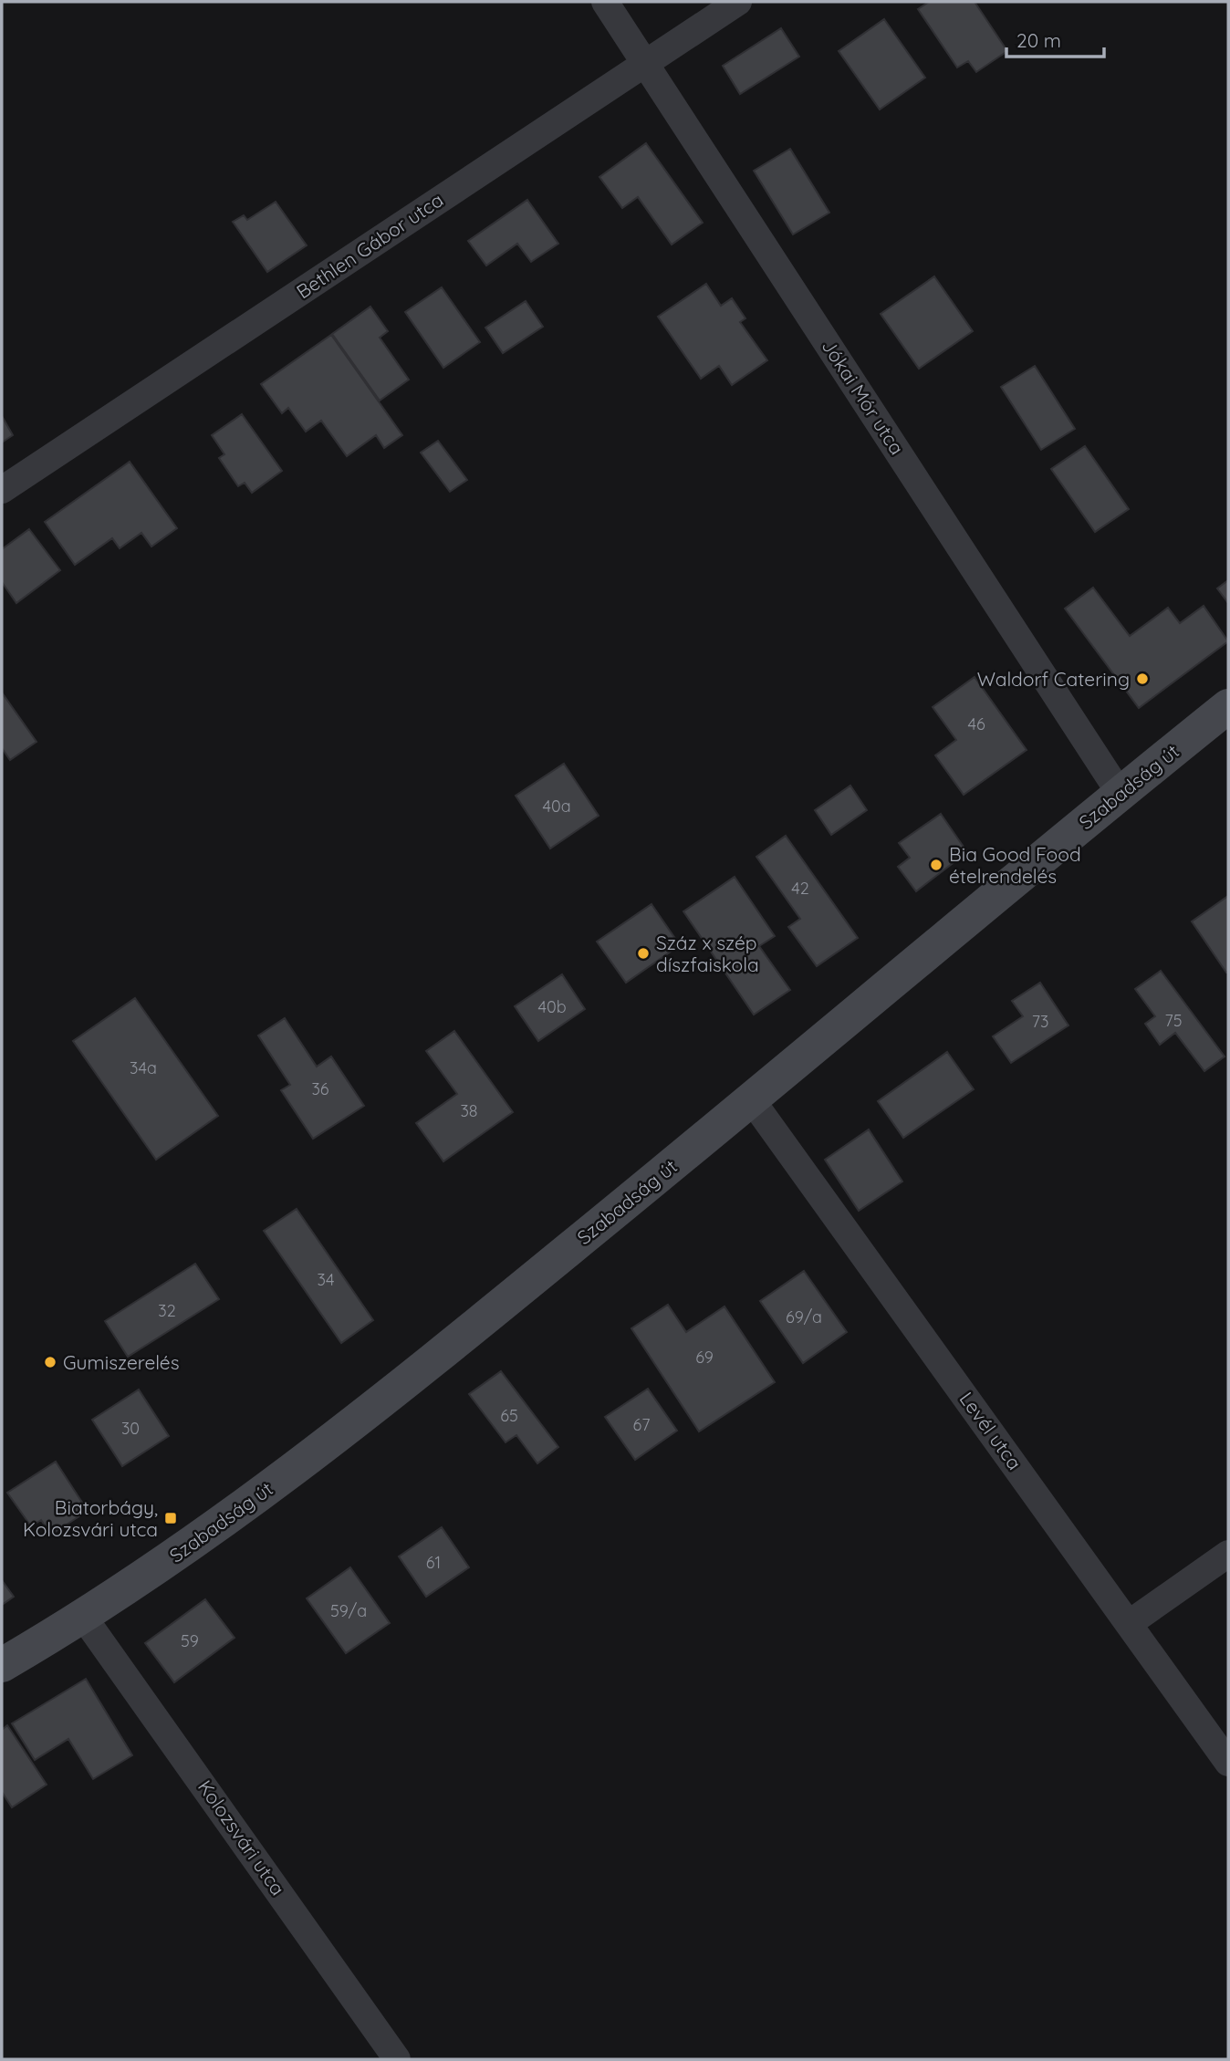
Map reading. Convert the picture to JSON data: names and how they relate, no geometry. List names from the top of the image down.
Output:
{
  "streets": {
    "main road": ["Szabadság út"],
    "street": [
      "Bethlen Gábor utca",
      "Jókai Mór utca",
      "Levél utca",
      "Kolozsvári utca"
    ]
  },
  "crossings": [
    ["Bethlen Gábor utca", "Jókai Mór utca"],
    ["Jókai Mór utca", "Szabadság út"],
    ["Szabadság út", "Levél utca"],
    ["Szabadság út", "Kolozsvári utca"]
  ],
  "places": {
    "other": [
      "Waldorf Catering",
      "Bia Good Food ételrendelés",
      "Száz x szép díszfaiskola",
      "Gumiszerelés"
    ],
    "transit": ["Biatorbágy, Kolozsvári utca"]
  },
  "house_numbers": [
    "46",
    "40a",
    "42",
    "40b",
    "75",
    "73",
    "34a",
    "36",
    "38",
    "34",
    "32",
    "69/a",
    "69",
    "65",
    "67",
    "30",
    "61",
    "59/a",
    "59"
  ],
  "scale_bar": "20 m"
}
